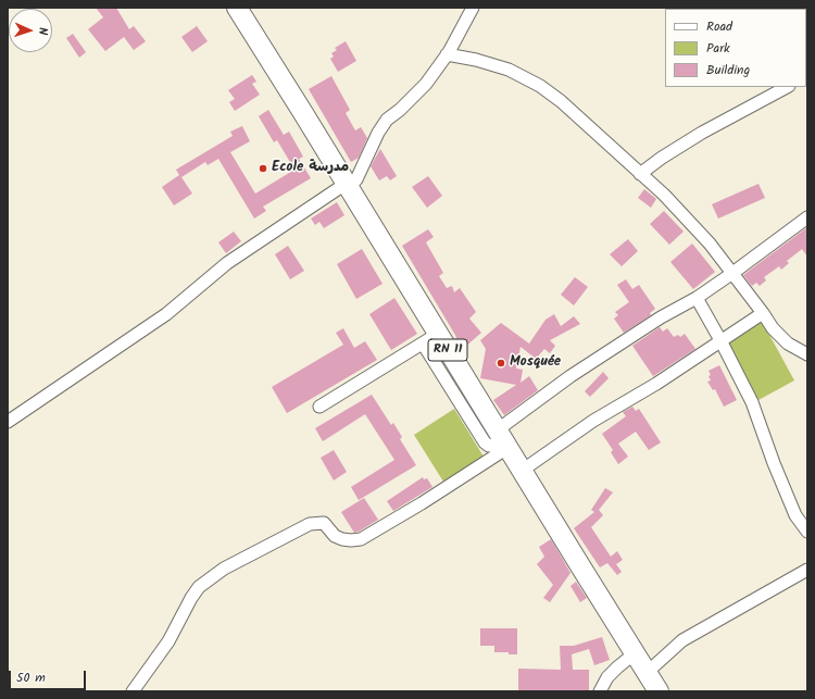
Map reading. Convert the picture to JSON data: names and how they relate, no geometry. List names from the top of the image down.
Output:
{
  "streets": {
    "main road": ["RN 11"]
  },
  "places": ["Ecole مدرسة", "Mosquée"],
  "legend": ["Road", "Park", "Building"],
  "scale_bar": "50 m",
  "north": "right"
}
